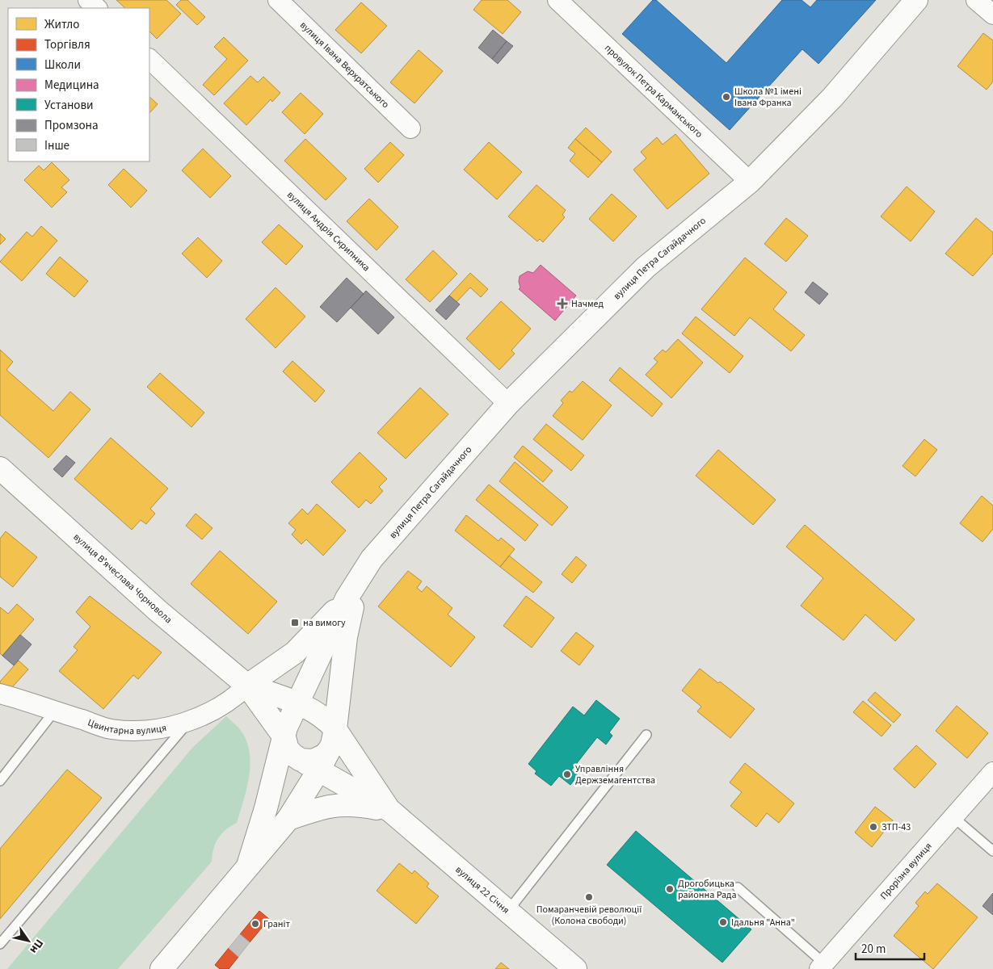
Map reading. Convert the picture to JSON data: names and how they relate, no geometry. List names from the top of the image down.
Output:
{
  "streets": {
    "main road": ["вулиця Петра Сагайдачного", "вулиця Вʼячеслава Чорновола", "вулиця 22 Січня"],
    "street": [
      "вулиця Івана Верхратського",
      "провулок Петра Карманського",
      "вулиця Андрія Скрипника",
      "Цвинтарна вулиця",
      "Прорізна вулиця"
    ]
  },
  "crossings": [
    ["провулок Петра Карманського", "вулиця Петра Сагайдачного"],
    ["вулиця Андрія Скрипника", "вулиця Петра Сагайдачного"],
    ["вулиця Вʼячеслава Чорновола", "Цвинтарна вулиця"]
  ],
  "places": {
    "other": [
      "Школа №1 імені Івана Франка",
      "Управління Держземагентства",
      "ЗТП-43",
      "Дрогобицька районна Рада",
      "Помаранчевій революції (Колона свободи)",
      "Ідальня \"Анна\"",
      "Граніт"
    ],
    "health": ["Начмед"],
    "transit": ["на вимогу"]
  },
  "legend": [
    "Житло",
    "Торгівля",
    "Школи",
    "Медицина",
    "Установи",
    "Промзона",
    "Інше"
  ],
  "scale_bar": "20 m",
  "north": "bottom right"
}
